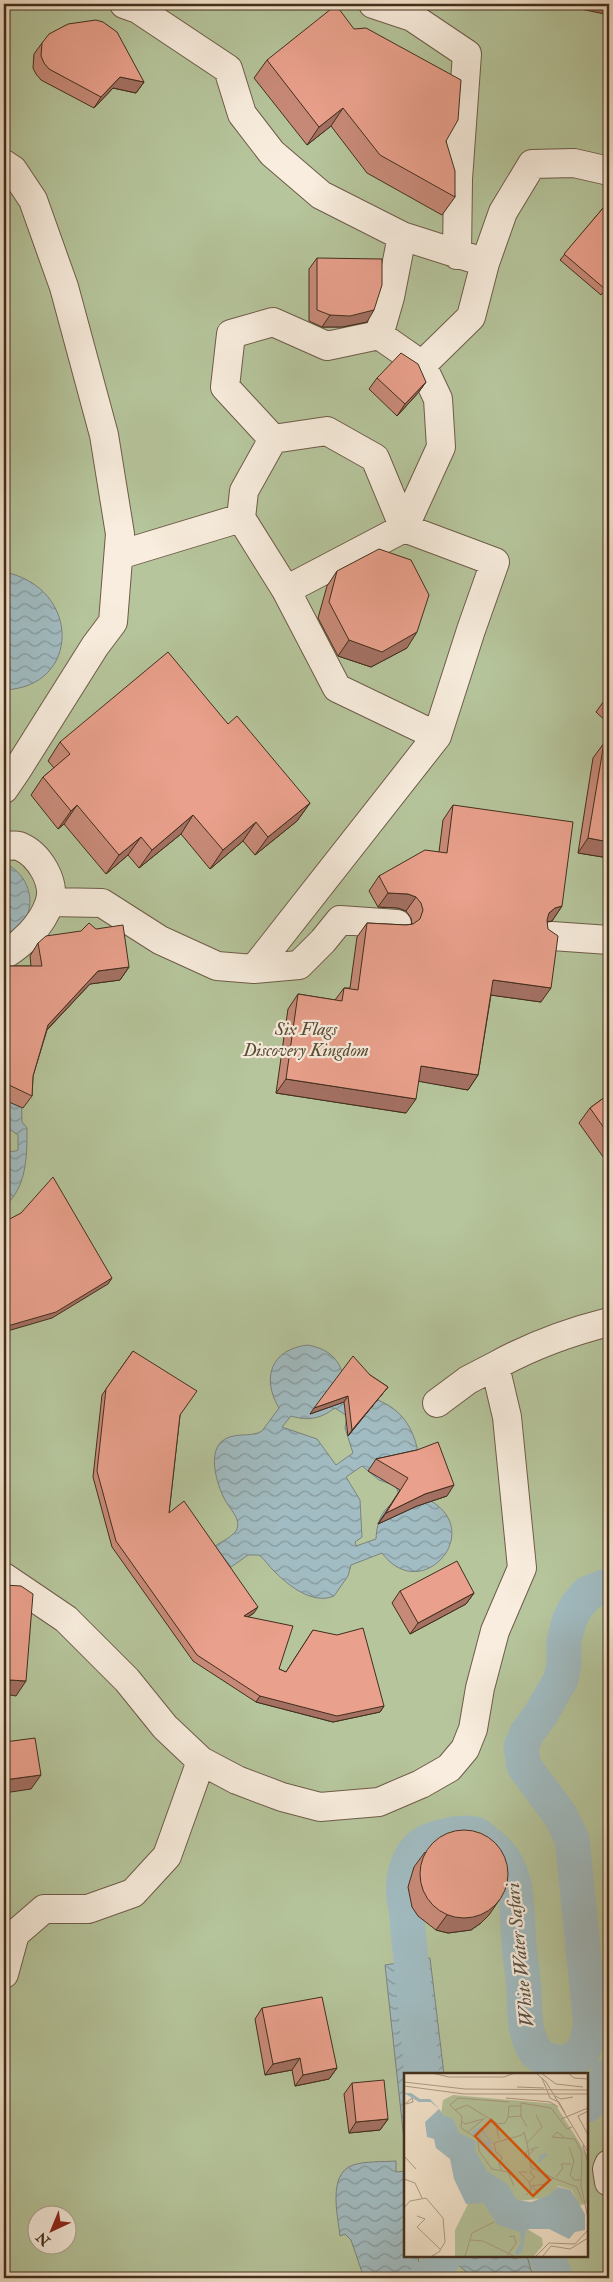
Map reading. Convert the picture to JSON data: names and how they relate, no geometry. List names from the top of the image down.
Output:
{
  "water": ["White Water Safari"],
  "parks": ["Six Flags Discovery Kingdom"],
  "north": "bottom left"
}
